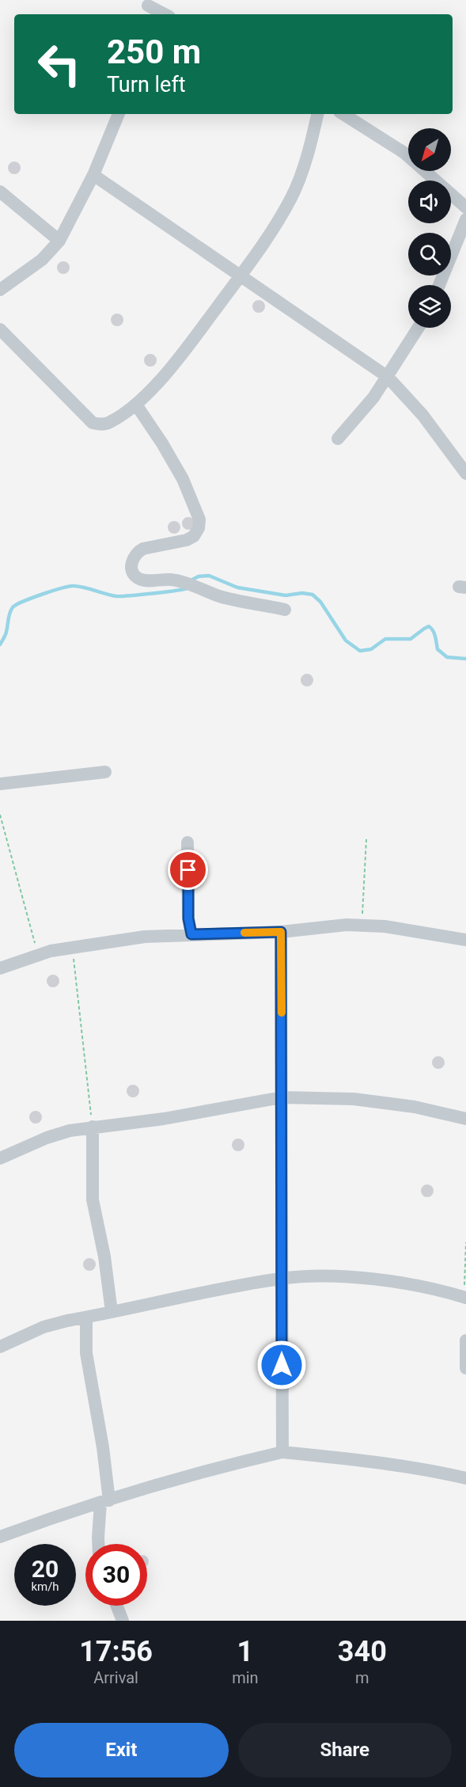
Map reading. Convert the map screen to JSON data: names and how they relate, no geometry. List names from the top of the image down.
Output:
{
  "north": "bottom left",
  "page": {
    "turn": ["250 m", "Turn left"],
    "speed": "20 km/h",
    "limit": "30",
    "eta": [
      "17:56",
      "Arrival",
      "1",
      "min",
      "340",
      "m"
    ],
    "buttons": ["Exit", "Share"]
  }
}
